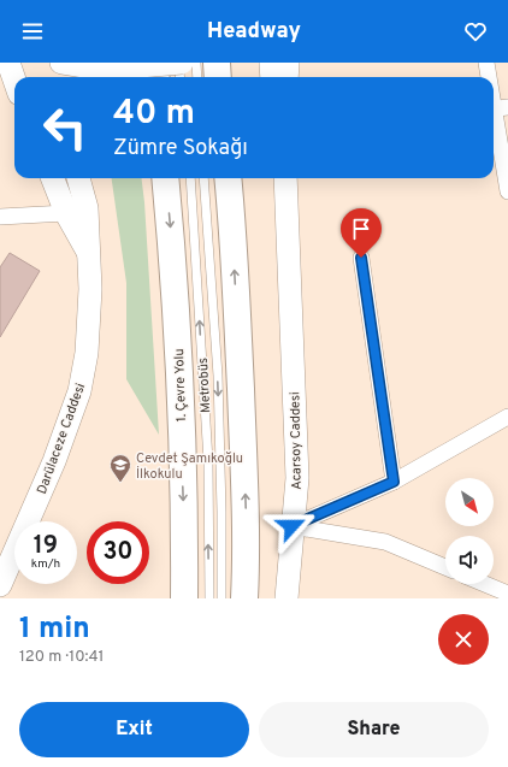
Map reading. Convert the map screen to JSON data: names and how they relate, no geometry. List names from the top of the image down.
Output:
{
  "streets": {
    "highway": ["1. Çevre Yolu"],
    "main road": ["Darülaceze Caddesi", "Acarsoy Caddesi"],
    "lane": ["Metrobüs"]
  },
  "places": {
    "school or university": ["Cevdet Şamıkoğlu İlkokulu"]
  },
  "north": "bottom right",
  "page": {
    "header": "Headway",
    "turn": ["40 m", "Zümre Sokağı"],
    "speed": "19 km/h",
    "limit": "30",
    "heading": ["1 min", "120 m · 10:41"],
    "buttons": ["Exit", "Share"]
  }
}
